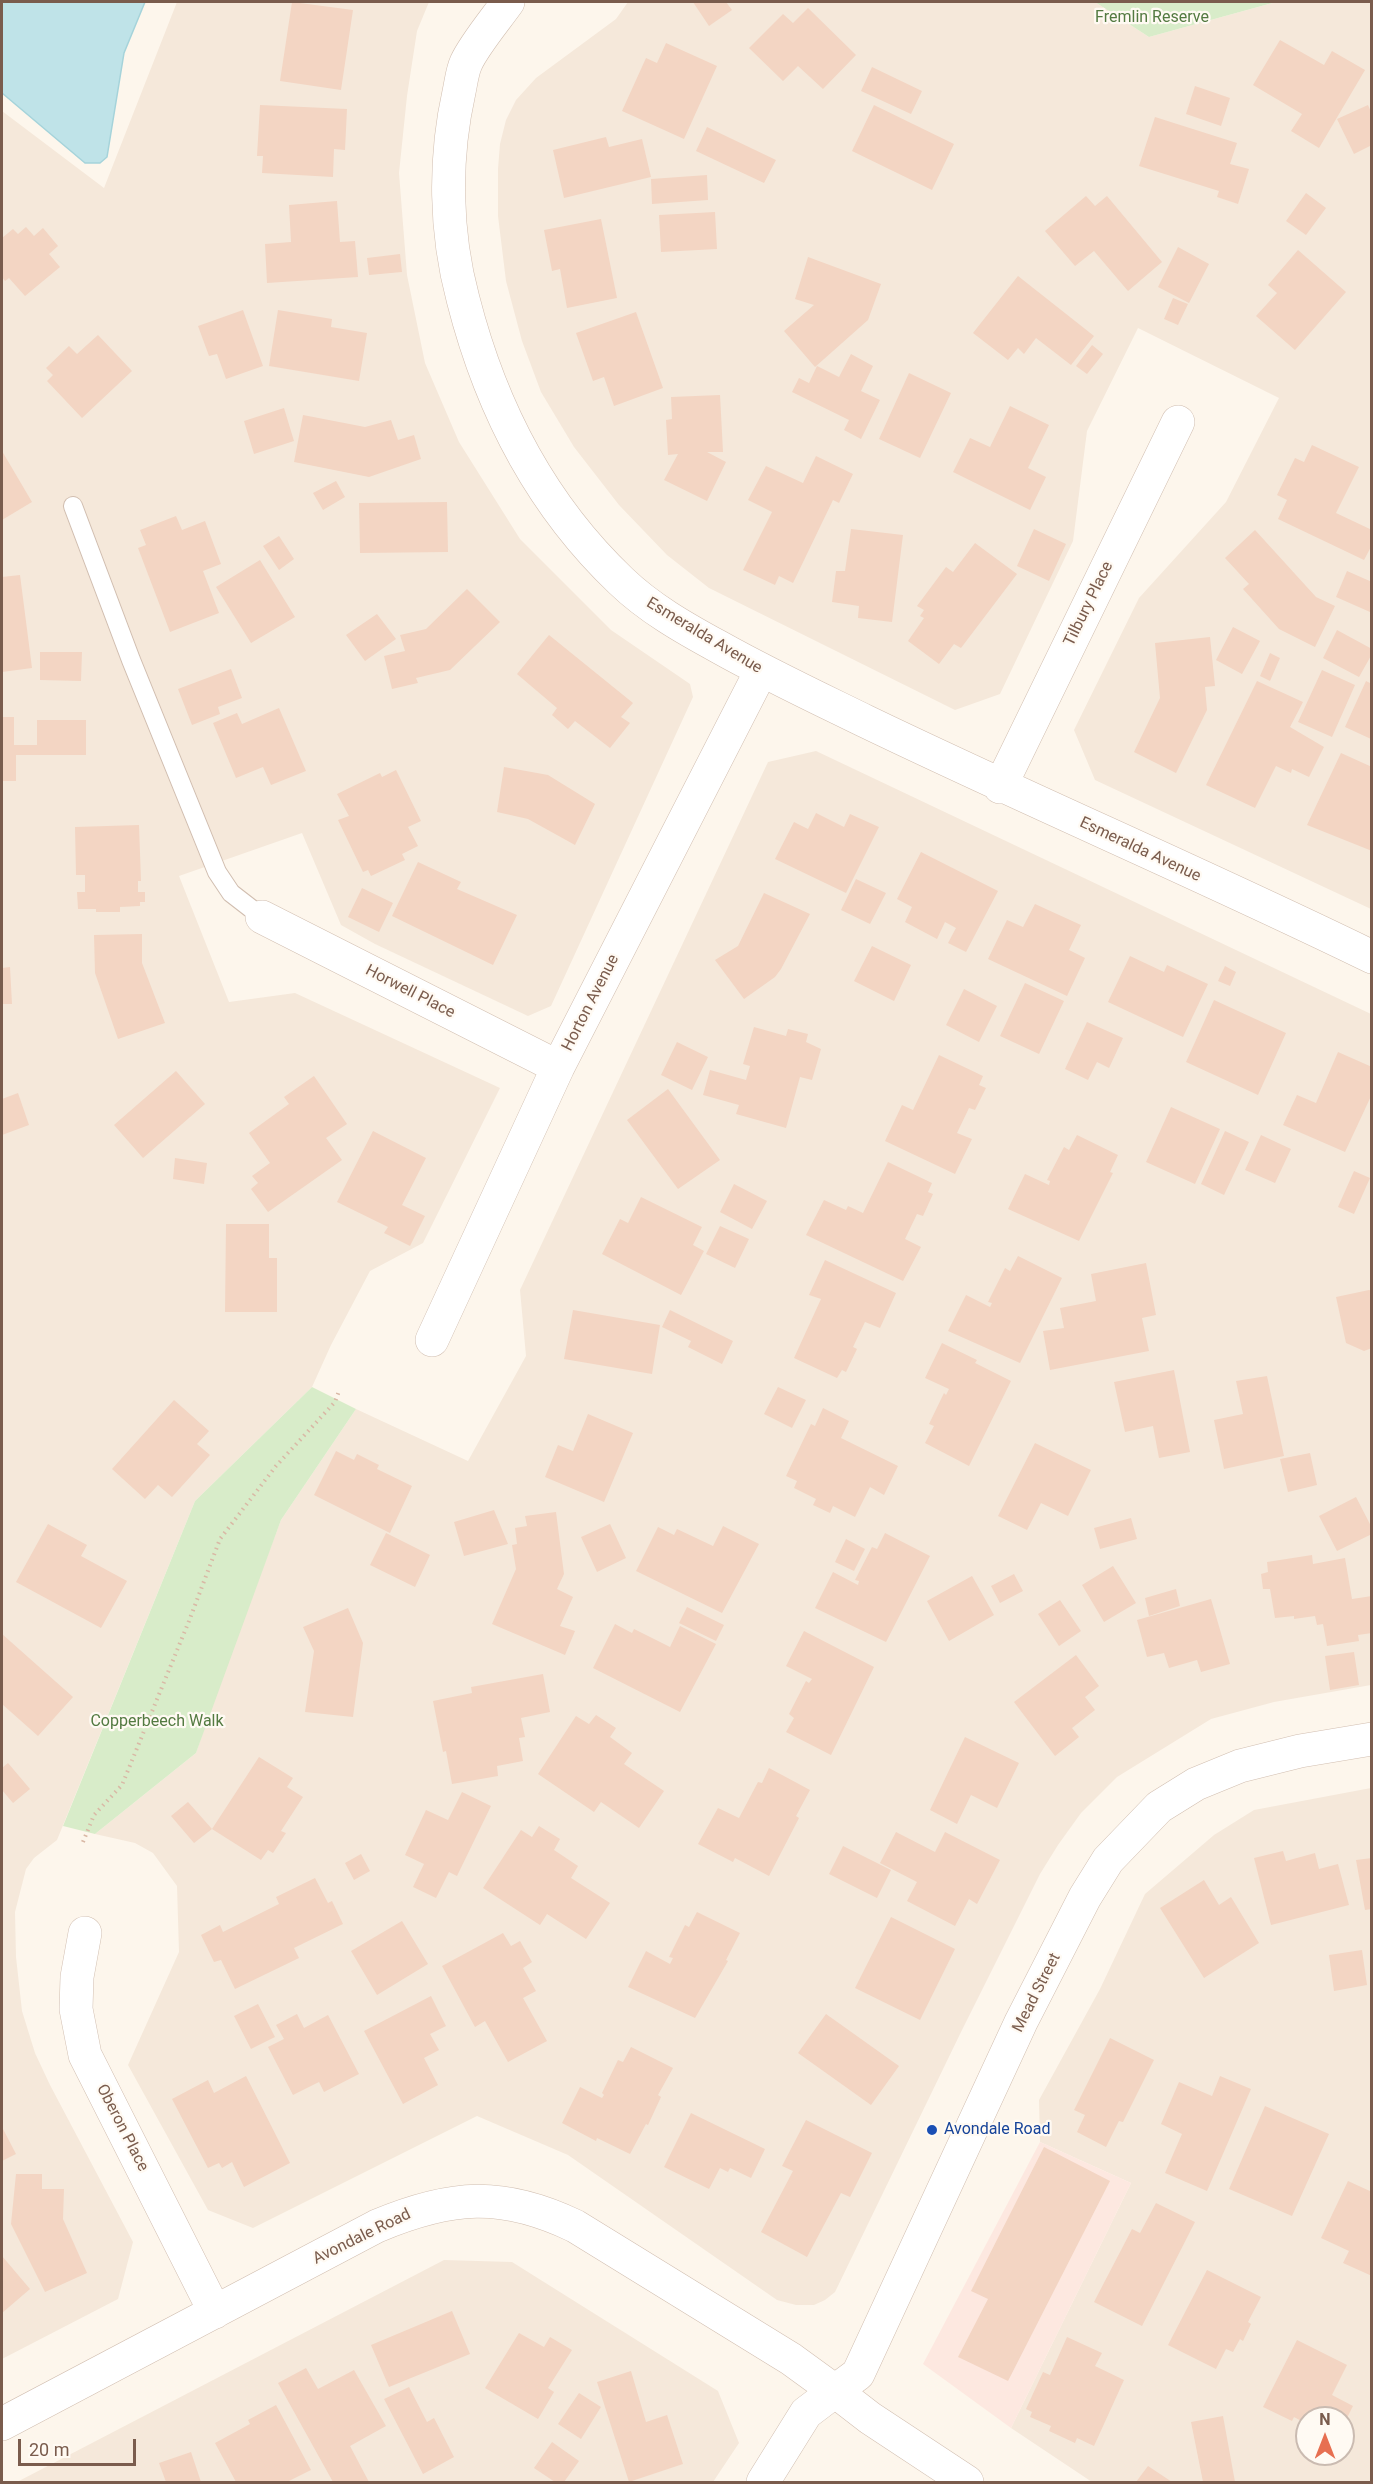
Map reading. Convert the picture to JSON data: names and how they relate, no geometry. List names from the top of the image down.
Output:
{
  "streets": {
    "street": [
      "Tilbury Place",
      "Esmeralda Avenue",
      "Horwell Place",
      "Horton Avenue",
      "Mead Street",
      "Oberon Place",
      "Avondale Road"
    ]
  },
  "crossings": [
    ["Tilbury Place", "Esmeralda Avenue"],
    ["Esmeralda Avenue", "Horton Avenue"],
    ["Horwell Place", "Horton Avenue"],
    ["Mead Street", "Avondale Road"],
    ["Oberon Place", "Avondale Road"]
  ],
  "parks": ["Fremlin Reserve", "Copperbeech Walk"],
  "places": ["Avondale Road"],
  "scale_bar": "20 m",
  "north": "top"
}
